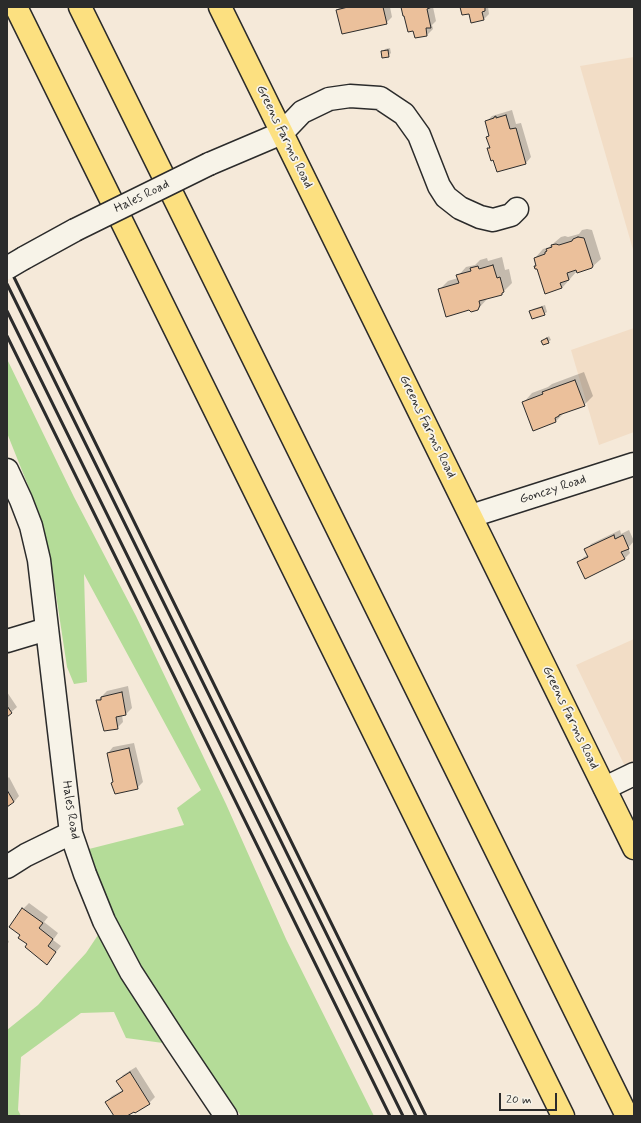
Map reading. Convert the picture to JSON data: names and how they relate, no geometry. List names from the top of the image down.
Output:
{
  "streets": {
    "main road": ["Greens Farms Road"],
    "street": ["Hales Road", "Gonczy Road"]
  },
  "crossings": [
    ["Greens Farms Road", "Hales Road"],
    ["Greens Farms Road", "Gonczy Road"]
  ],
  "scale_bar": "20 m"
}
